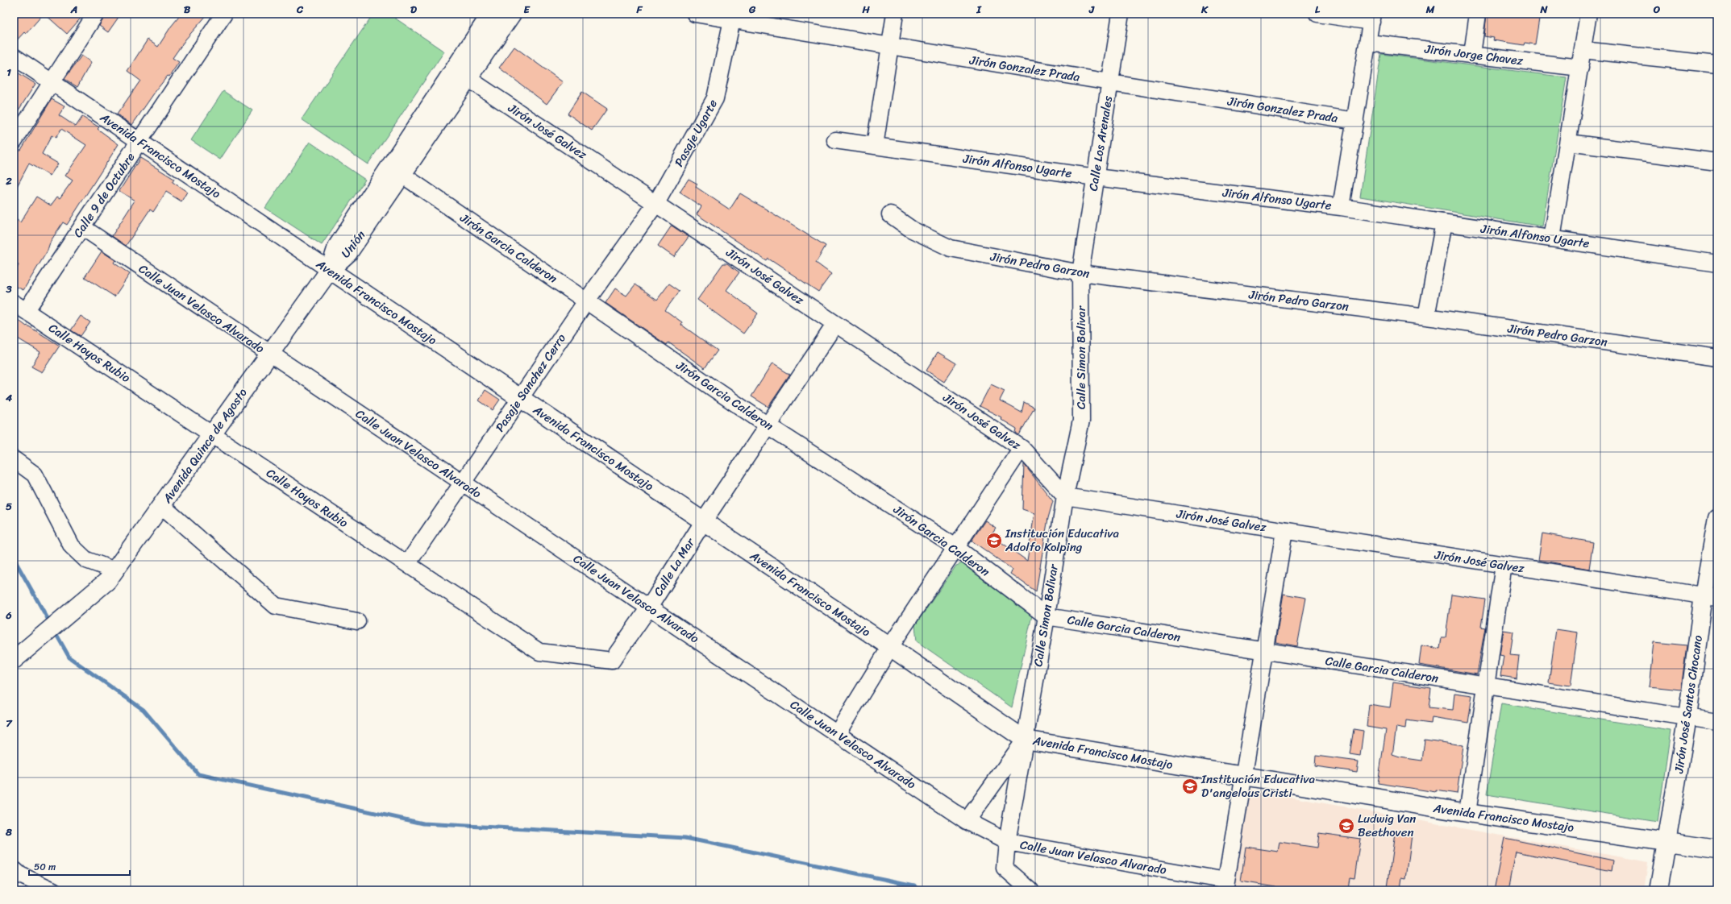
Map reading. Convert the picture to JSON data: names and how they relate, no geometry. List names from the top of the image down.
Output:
{
  "streets": {
    "street": [
      "Jirón Jorge Chavez",
      "Jirón Gonzalez Prada",
      "Jirón José Galvez",
      "Pasaje Ugarte",
      "Calle Los Arenales",
      "Avenida Francisco Mostajo",
      "Jirón Alfonso Ugarte",
      "Calle 9 de Octubre",
      "Unión",
      "Jirón Garcia Calderon",
      "Jirón Pedro Garzon",
      "Calle Juan Velasco Alvarado",
      "Calle Hoyos Rubio",
      "Calle Simon Bolivar",
      "Pasaje Sanchez Cerro",
      "Avenida Quince de Agosto",
      "Calle La Mar",
      "Calle Garcia Calderon",
      "Jirón José Santos Chocano"
    ]
  },
  "crossings": [
    ["Jirón Gonzalez Prada", "Pasaje Ugarte"],
    ["Jirón Gonzalez Prada", "Calle Los Arenales"],
    ["Jirón José Galvez", "Pasaje Ugarte"],
    ["Jirón José Galvez", "Unión"],
    ["Jirón José Galvez", "Calle Simon Bolivar"],
    ["Jirón José Galvez", "Pasaje Sanchez Cerro"],
    ["Jirón José Galvez", "Calle La Mar"],
    ["Jirón José Galvez", "Jirón José Santos Chocano"],
    ["Pasaje Ugarte", "Pasaje Sanchez Cerro"],
    ["Calle Los Arenales", "Jirón Alfonso Ugarte"],
    ["Calle Los Arenales", "Jirón Pedro Garzon"],
    ["Calle Los Arenales", "Calle Simon Bolivar"],
    ["Avenida Francisco Mostajo", "Calle 9 de Octubre"],
    ["Avenida Francisco Mostajo", "Unión"],
    ["Avenida Francisco Mostajo", "Calle Simon Bolivar"],
    ["Avenida Francisco Mostajo", "Pasaje Sanchez Cerro"],
    ["Avenida Francisco Mostajo", "Avenida Quince de Agosto"],
    ["Avenida Francisco Mostajo", "Calle La Mar"],
    ["Avenida Francisco Mostajo", "Jirón José Santos Chocano"],
    ["Calle 9 de Octubre", "Calle Juan Velasco Alvarado"],
    ["Calle 9 de Octubre", "Calle Hoyos Rubio"],
    ["Unión", "Jirón Garcia Calderon"],
    ["Unión", "Avenida Quince de Agosto"],
    ["Jirón Garcia Calderon", "Calle Simon Bolivar"],
    ["Jirón Garcia Calderon", "Pasaje Sanchez Cerro"],
    ["Jirón Garcia Calderon", "Calle La Mar"],
    ["Jirón Garcia Calderon", "Calle Garcia Calderon"],
    ["Jirón Pedro Garzon", "Calle Simon Bolivar"],
    ["Calle Juan Velasco Alvarado", "Calle Simon Bolivar"],
    ["Calle Juan Velasco Alvarado", "Pasaje Sanchez Cerro"],
    ["Calle Juan Velasco Alvarado", "Avenida Quince de Agosto"],
    ["Calle Juan Velasco Alvarado", "Calle La Mar"],
    ["Calle Hoyos Rubio", "Pasaje Sanchez Cerro"],
    ["Calle Hoyos Rubio", "Avenida Quince de Agosto"],
    ["Calle Hoyos Rubio", "Calle La Mar"],
    ["Calle Simon Bolivar", "Calle Garcia Calderon"],
    ["Calle Garcia Calderon", "Jirón José Santos Chocano"]
  ],
  "places": {
    "school or university": ["Institución Educativa Adolfo Kolping", "Institución Educativa D'angelous Cristi", "Ludwig Van Beethoven"]
  },
  "scale_bar": "50 m",
  "grid": {
    "columns": [
      "A",
      "B",
      "C",
      "D",
      "E",
      "F",
      "G",
      "H",
      "I",
      "J",
      "K",
      "L",
      "M",
      "N",
      "O"
    ],
    "rows": [
      "1",
      "2",
      "3",
      "4",
      "5",
      "6",
      "7",
      "8"
    ]
  }
}
